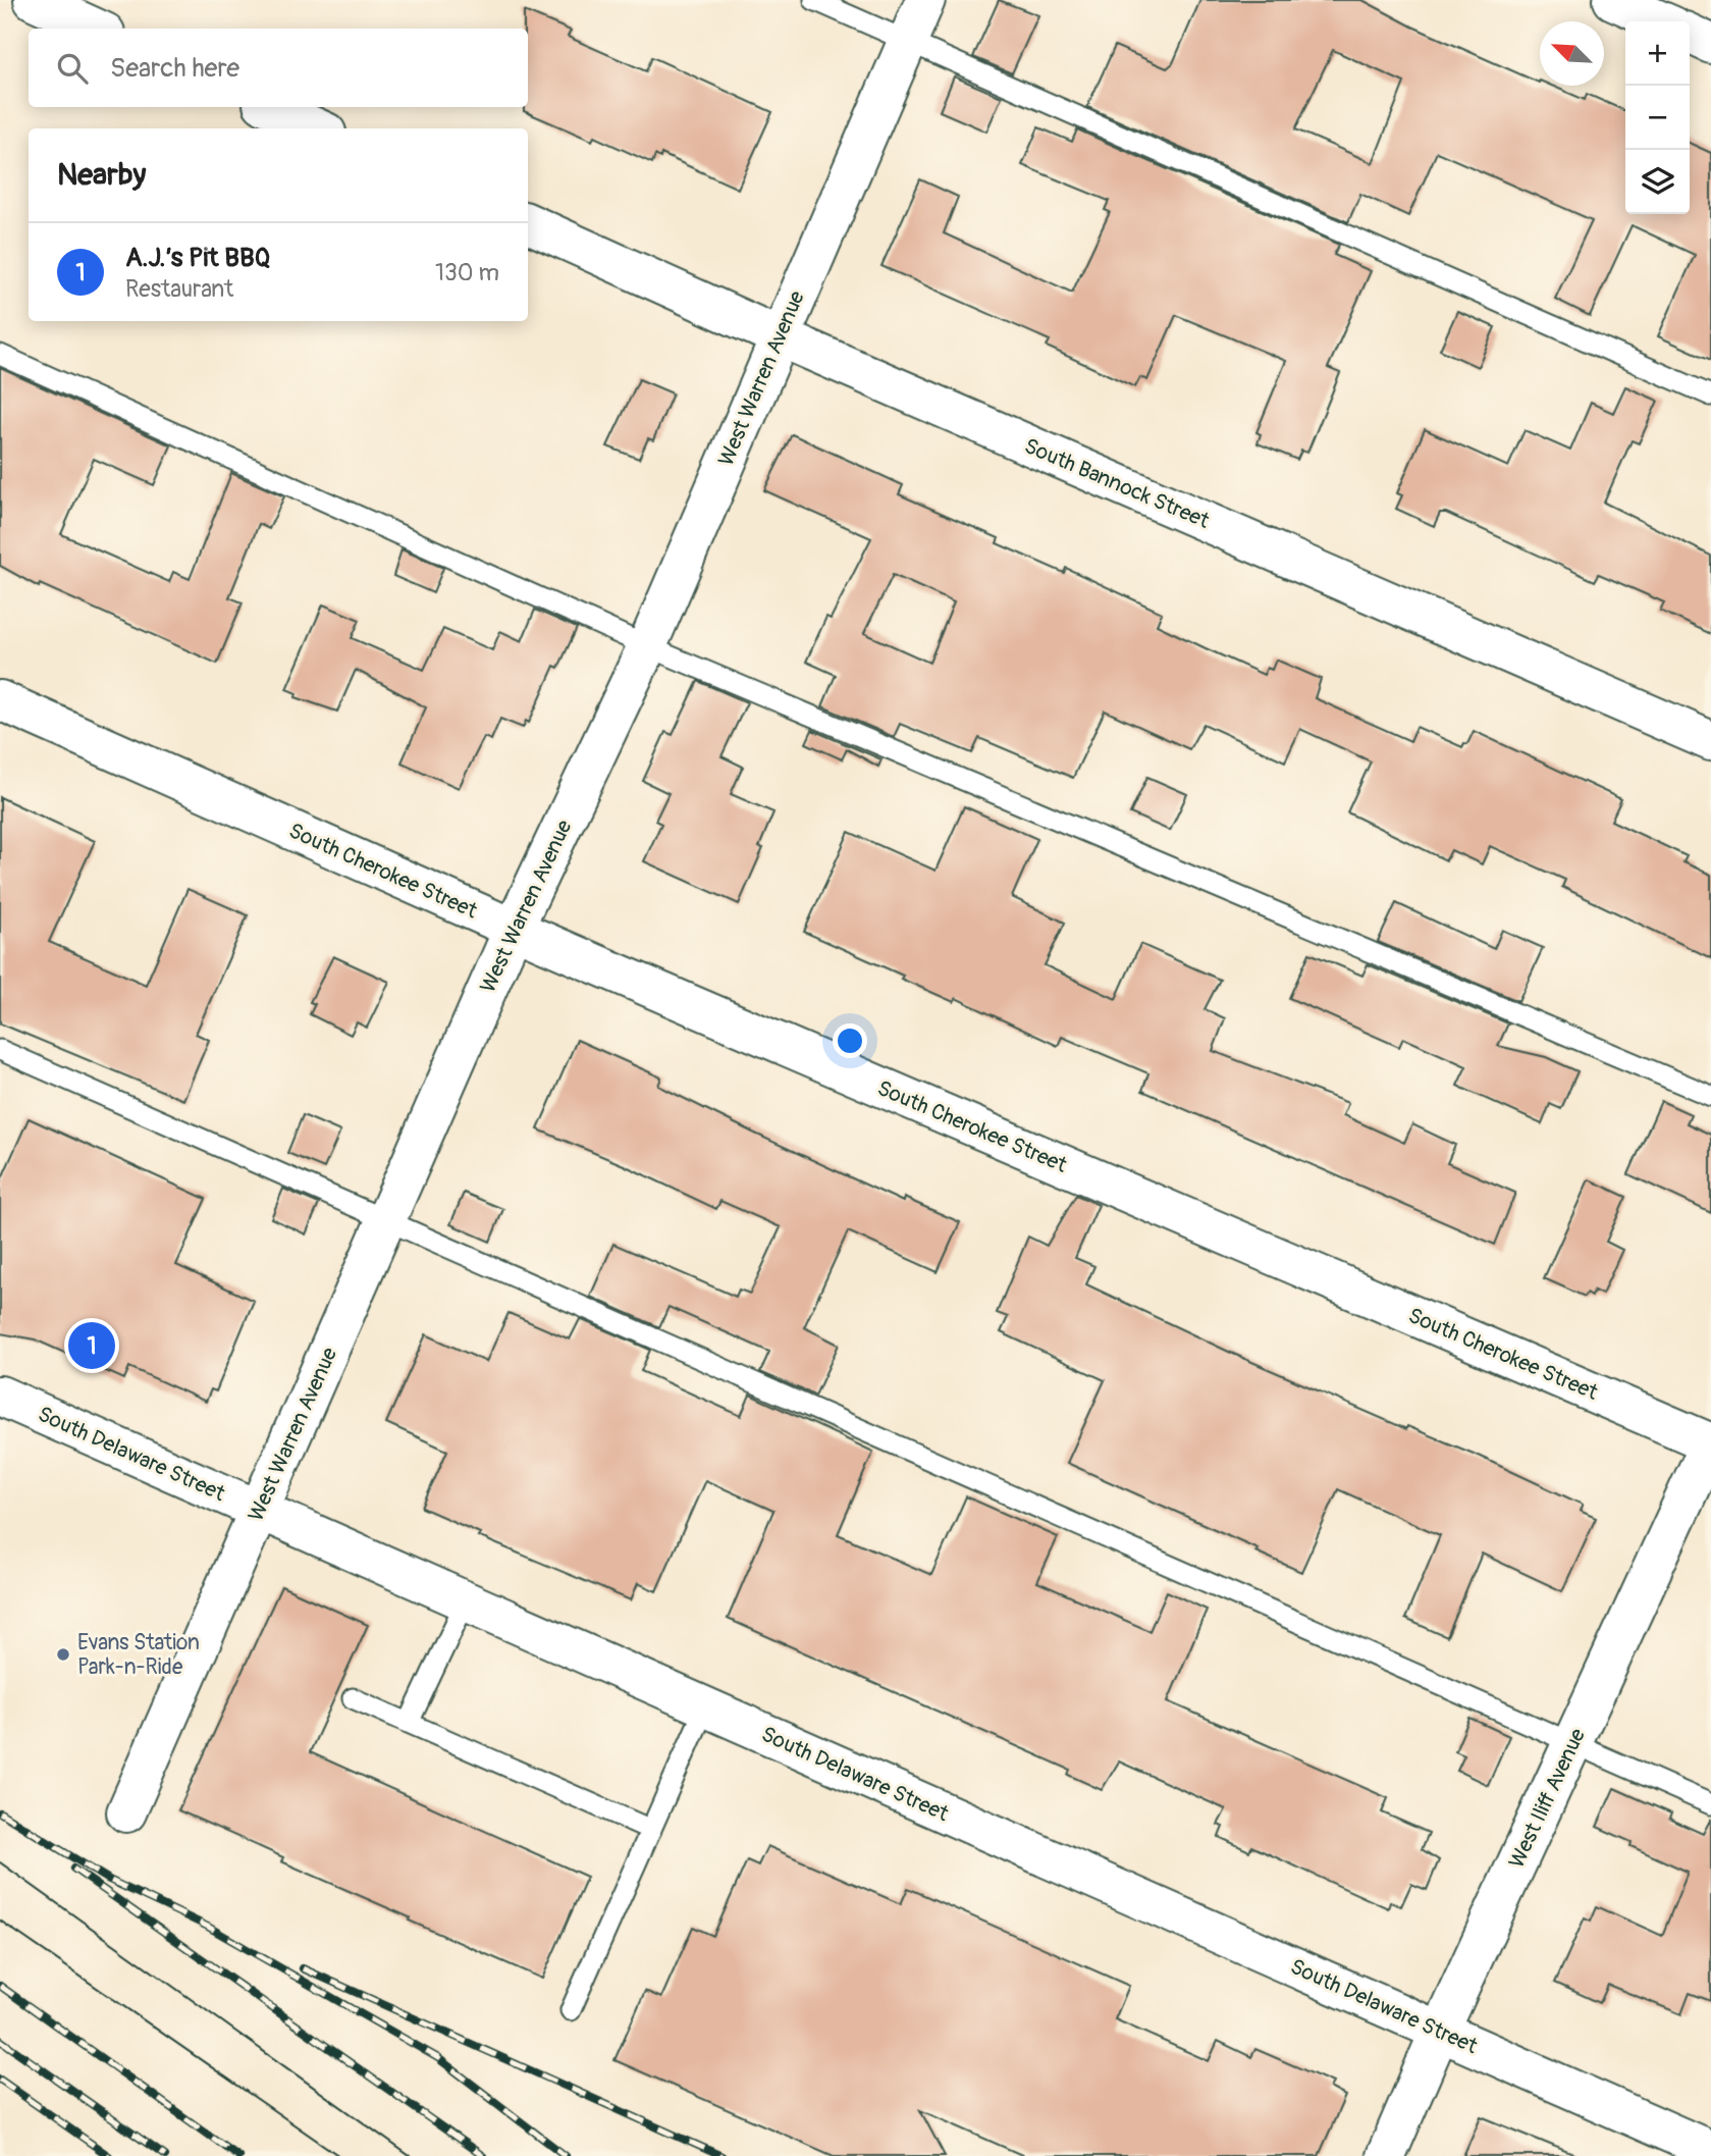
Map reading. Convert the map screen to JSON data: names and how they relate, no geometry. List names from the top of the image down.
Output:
{
  "streets": {
    "street": [
      "West Warren Avenue",
      "South Bannock Street",
      "South Cherokee Street",
      "South Delaware Street",
      "West Iliff Avenue"
    ]
  },
  "crossings": [
    ["West Warren Avenue", "South Bannock Street"],
    ["West Warren Avenue", "South Cherokee Street"],
    ["West Warren Avenue", "South Delaware Street"],
    ["South Cherokee Street", "West Iliff Avenue"],
    ["South Delaware Street", "West Iliff Avenue"]
  ],
  "places": ["Evans Station Park-n-Ride"],
  "north": "top left",
  "page": {
    "map_buttons": ["+", "−"],
    "search": "Search here",
    "heading": "Nearby",
    "list": [
      {
        "mark": "1",
        "name": "A.J.’s Pit BBQ",
        "note": "Restaurant",
        "value": "130 m"
      }
    ],
    "pins": "1"
  }
}
